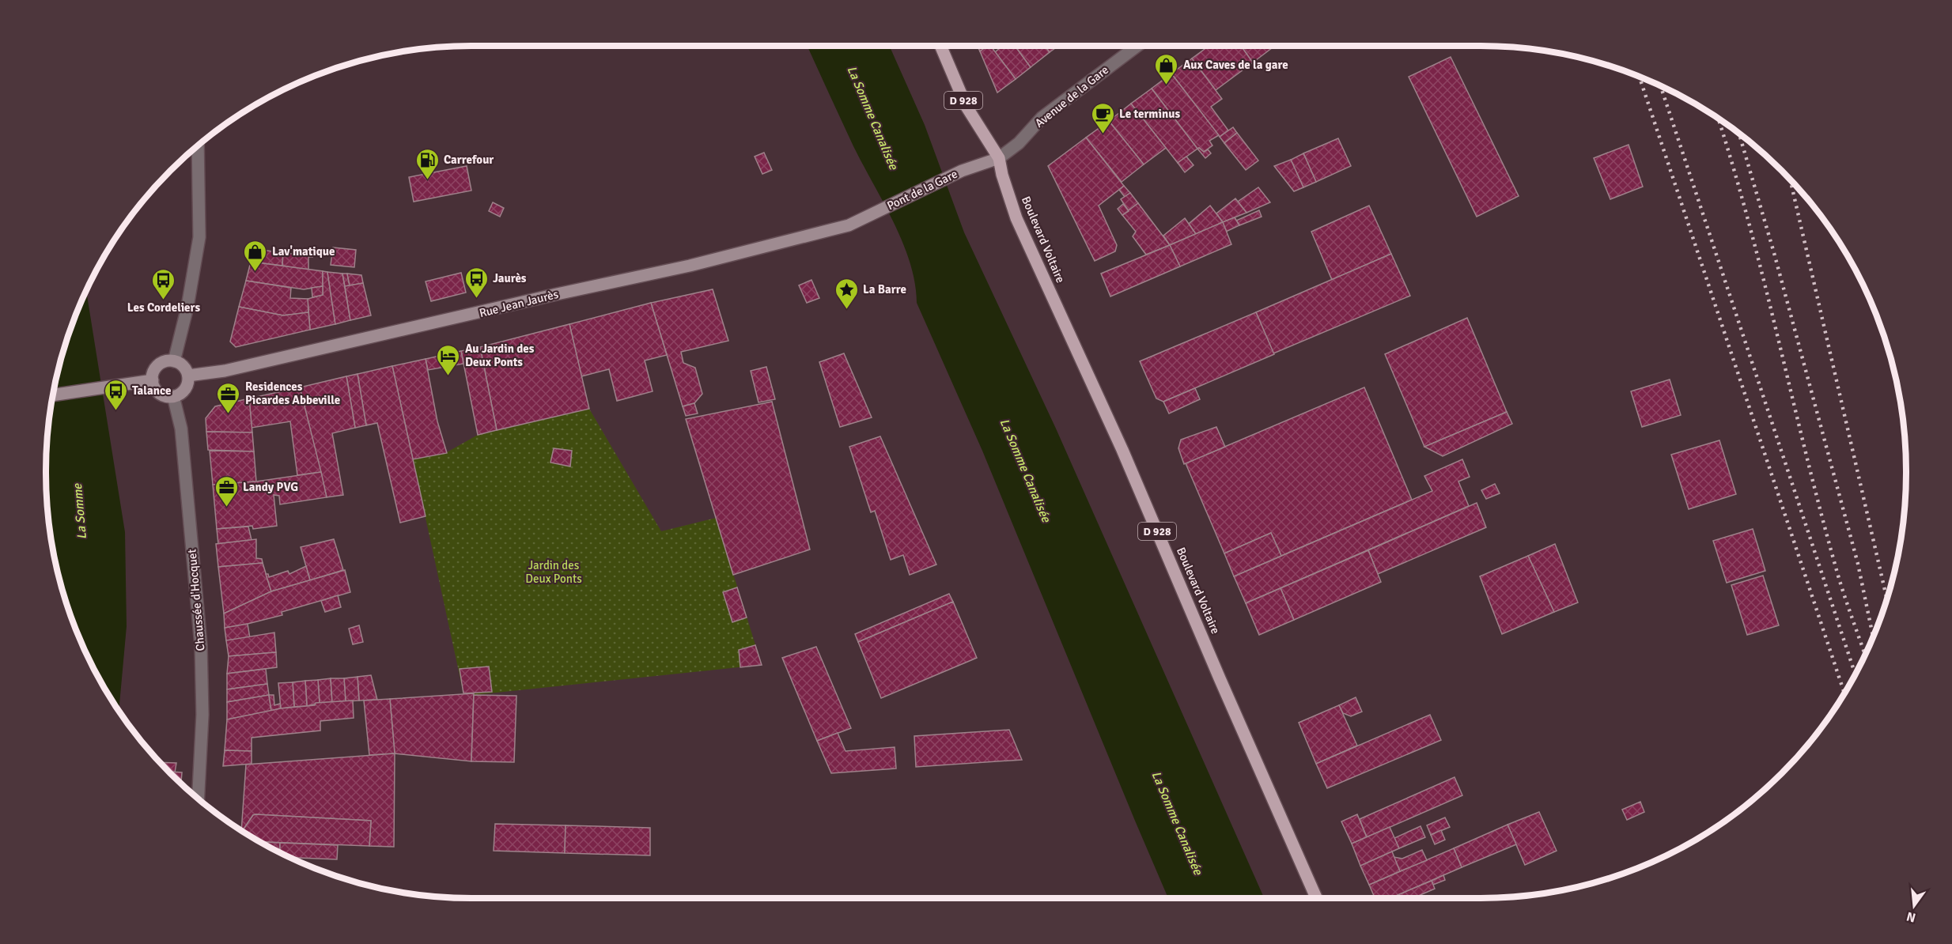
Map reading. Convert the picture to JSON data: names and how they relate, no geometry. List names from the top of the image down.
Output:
{
  "streets": {
    "main road": ["D 928", "Boulevard Voltaire"],
    "street": [
      "Avenue de la Gare",
      "Pont de la Gare",
      "Rue Jean Jaurès",
      "Chaussée d'Hocquet"
    ]
  },
  "crossings": [
    ["Avenue de la Gare", "D 928"],
    ["Avenue de la Gare", "Pont de la Gare"],
    ["Avenue de la Gare", "Boulevard Voltaire"],
    ["D 928", "Pont de la Gare"],
    ["D 928", "Boulevard Voltaire"],
    ["Pont de la Gare", "Boulevard Voltaire"],
    ["Pont de la Gare", "Rue Jean Jaurès"],
    ["Rue Jean Jaurès", "Chaussée d'Hocquet"]
  ],
  "water": ["La Somme Canalisée", "La Somme"],
  "parks": ["Jardin des Deux Ponts"],
  "places": {
    "shop": ["Aux Caves de la gare", "Lav'matique"],
    "cafe": ["Le terminus"],
    "fuel station": ["Carrefour"],
    "bus stop": ["Jaurès", "Les Cordeliers", "Talance"],
    "place": ["La Barre"],
    "hotel": ["Au Jardin des Deux Ponts"],
    "office": ["Residences Picardes Abbeville", "Landy PVG"]
  },
  "north": "bottom"
}
